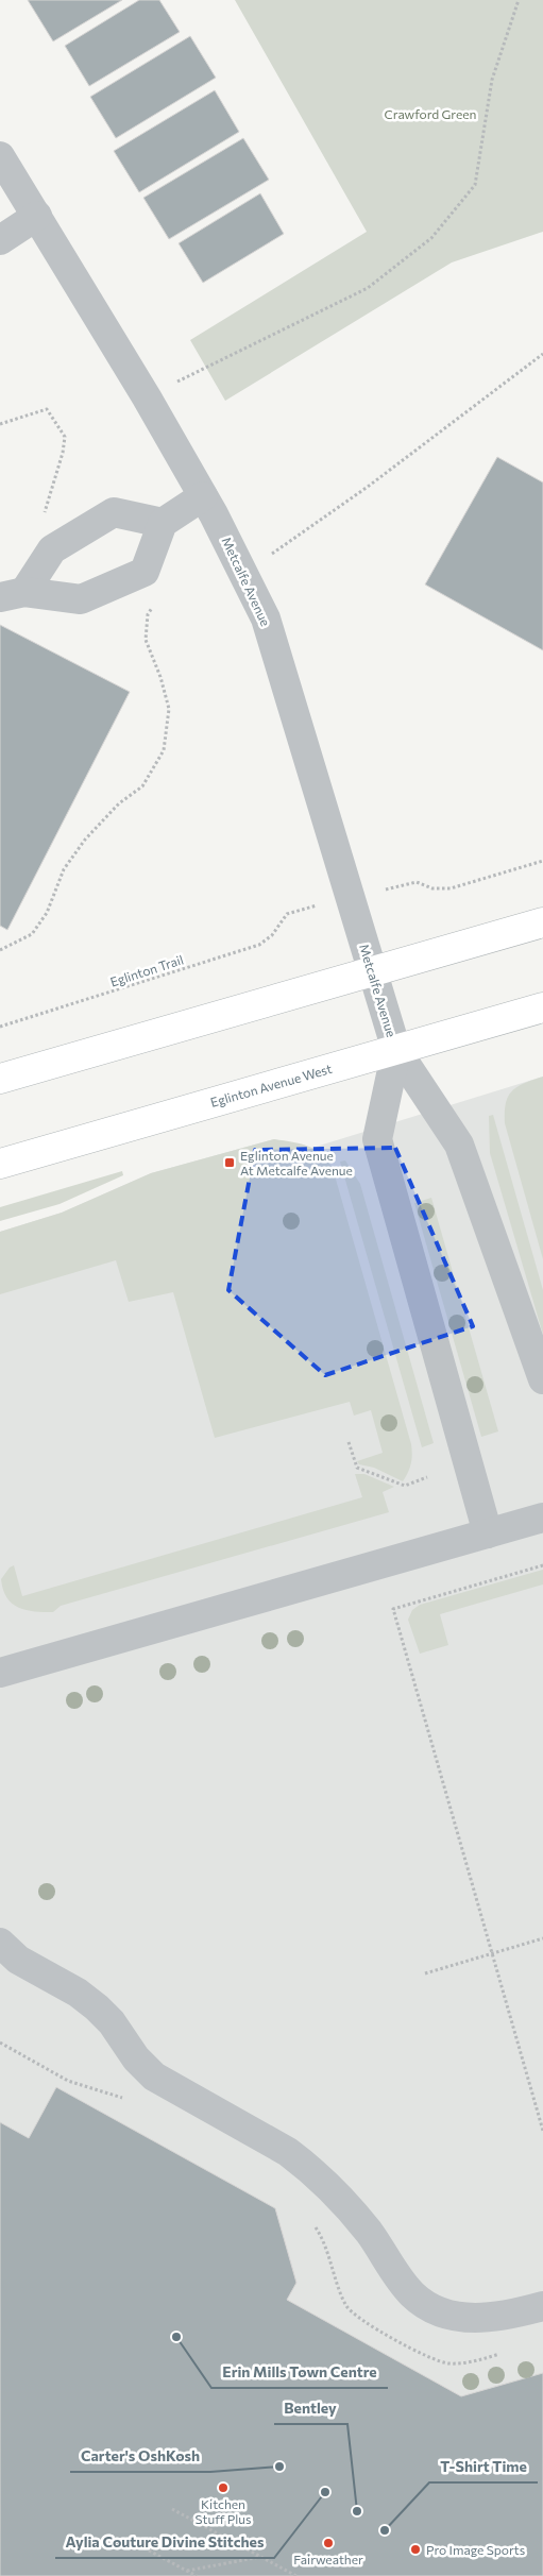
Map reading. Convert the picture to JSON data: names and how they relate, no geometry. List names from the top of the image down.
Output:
{
  "streets": {
    "main road": ["Eglinton Avenue West"],
    "street": ["Metcalfe Avenue"],
    "path": ["Eglinton Trail"]
  },
  "crossings": [
    ["Metcalfe Avenue", "Eglinton Avenue West"]
  ],
  "parks": ["Crawford Green"],
  "places": {
    "transit": ["Eglinton Avenue At Metcalfe Avenue"],
    "other": [
      "Erin Mills Town Centre",
      "Carter's OshKosh",
      "Kitchen Stuff Plus",
      "Aylia Couture Divine Stitches",
      "Bentley",
      "T-Shirt Time",
      "Fairweather",
      "Pro Image Sports"
    ]
  }
}
